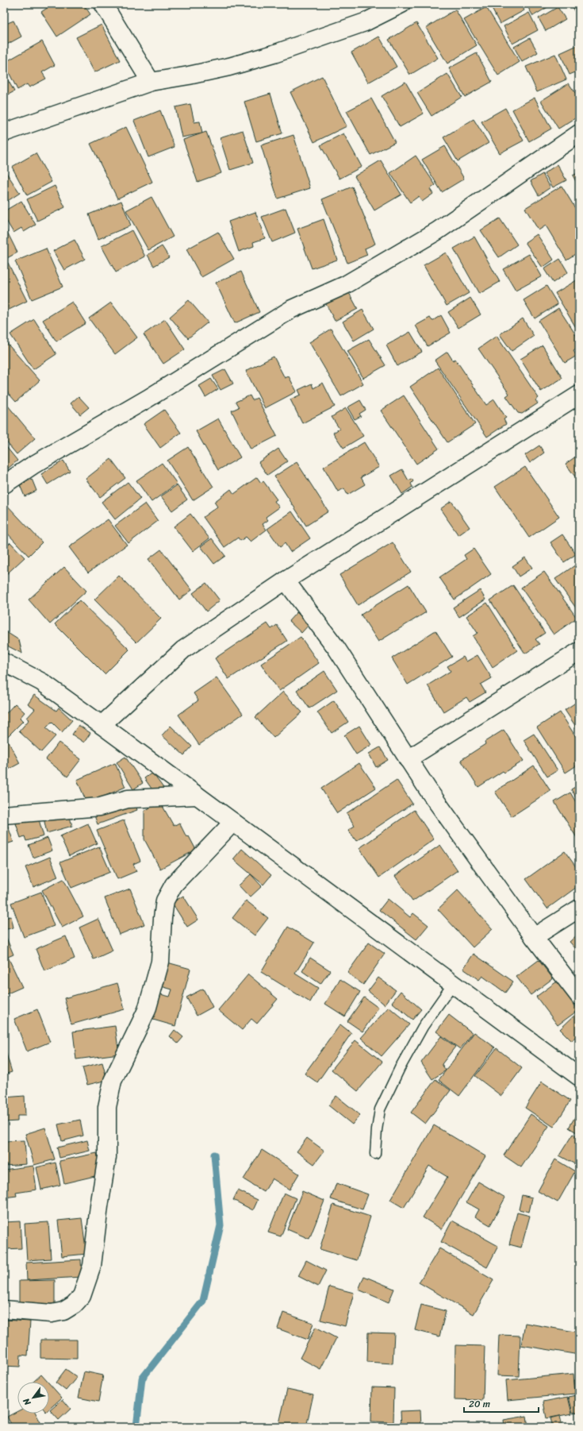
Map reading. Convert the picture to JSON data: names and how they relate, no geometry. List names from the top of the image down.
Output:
{
  "scale_bar": "20 m",
  "north": "bottom left"
}
